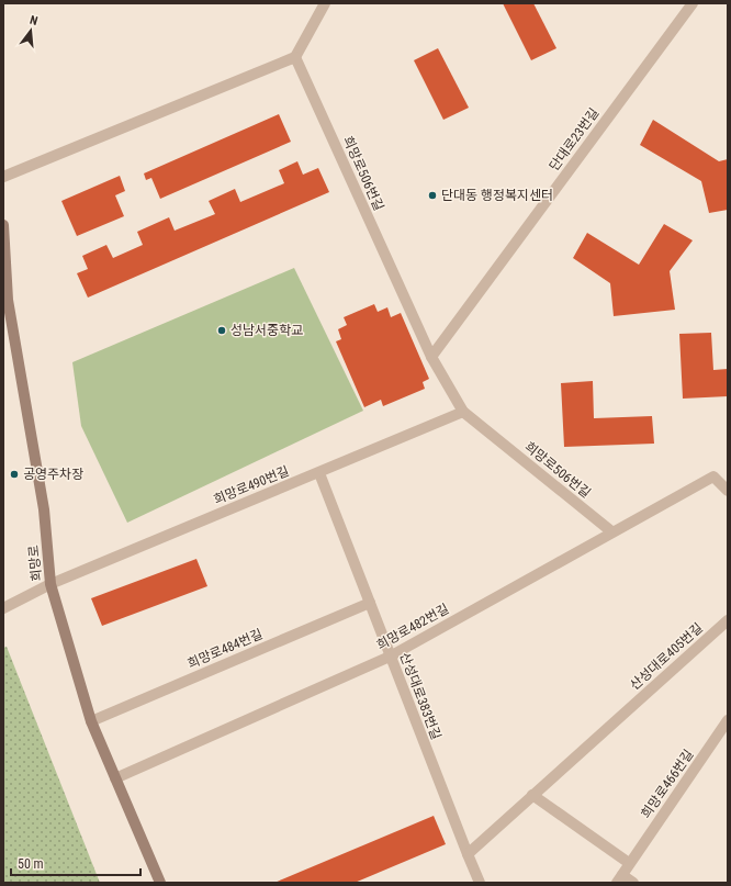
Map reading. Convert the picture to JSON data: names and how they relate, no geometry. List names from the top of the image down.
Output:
{
  "streets": {
    "main road": ["희망로"],
    "street": [
      "단대로23번길",
      "희망로506번길",
      "희망로490번길",
      "희망로482번길",
      "희망로484번길",
      "산성대로405번길",
      "산성대로383번길",
      "희망로466번길"
    ]
  },
  "crossings": [
    ["단대로23번길", "희망로506번길"],
    ["희망로506번길", "희망로490번길"],
    ["희망로506번길", "희망로482번길"],
    ["희망로490번길", "희망로"],
    ["희망로490번길", "산성대로383번길"],
    ["희망로", "희망로482번길"],
    ["희망로", "희망로484번길"],
    ["희망로482번길", "산성대로383번길"],
    ["희망로484번길", "산성대로383번길"]
  ],
  "places": ["단대동 행정복지센터", "성남서중학교", "공영주차장"],
  "scale_bar": "50 m",
  "north": "top"
}
